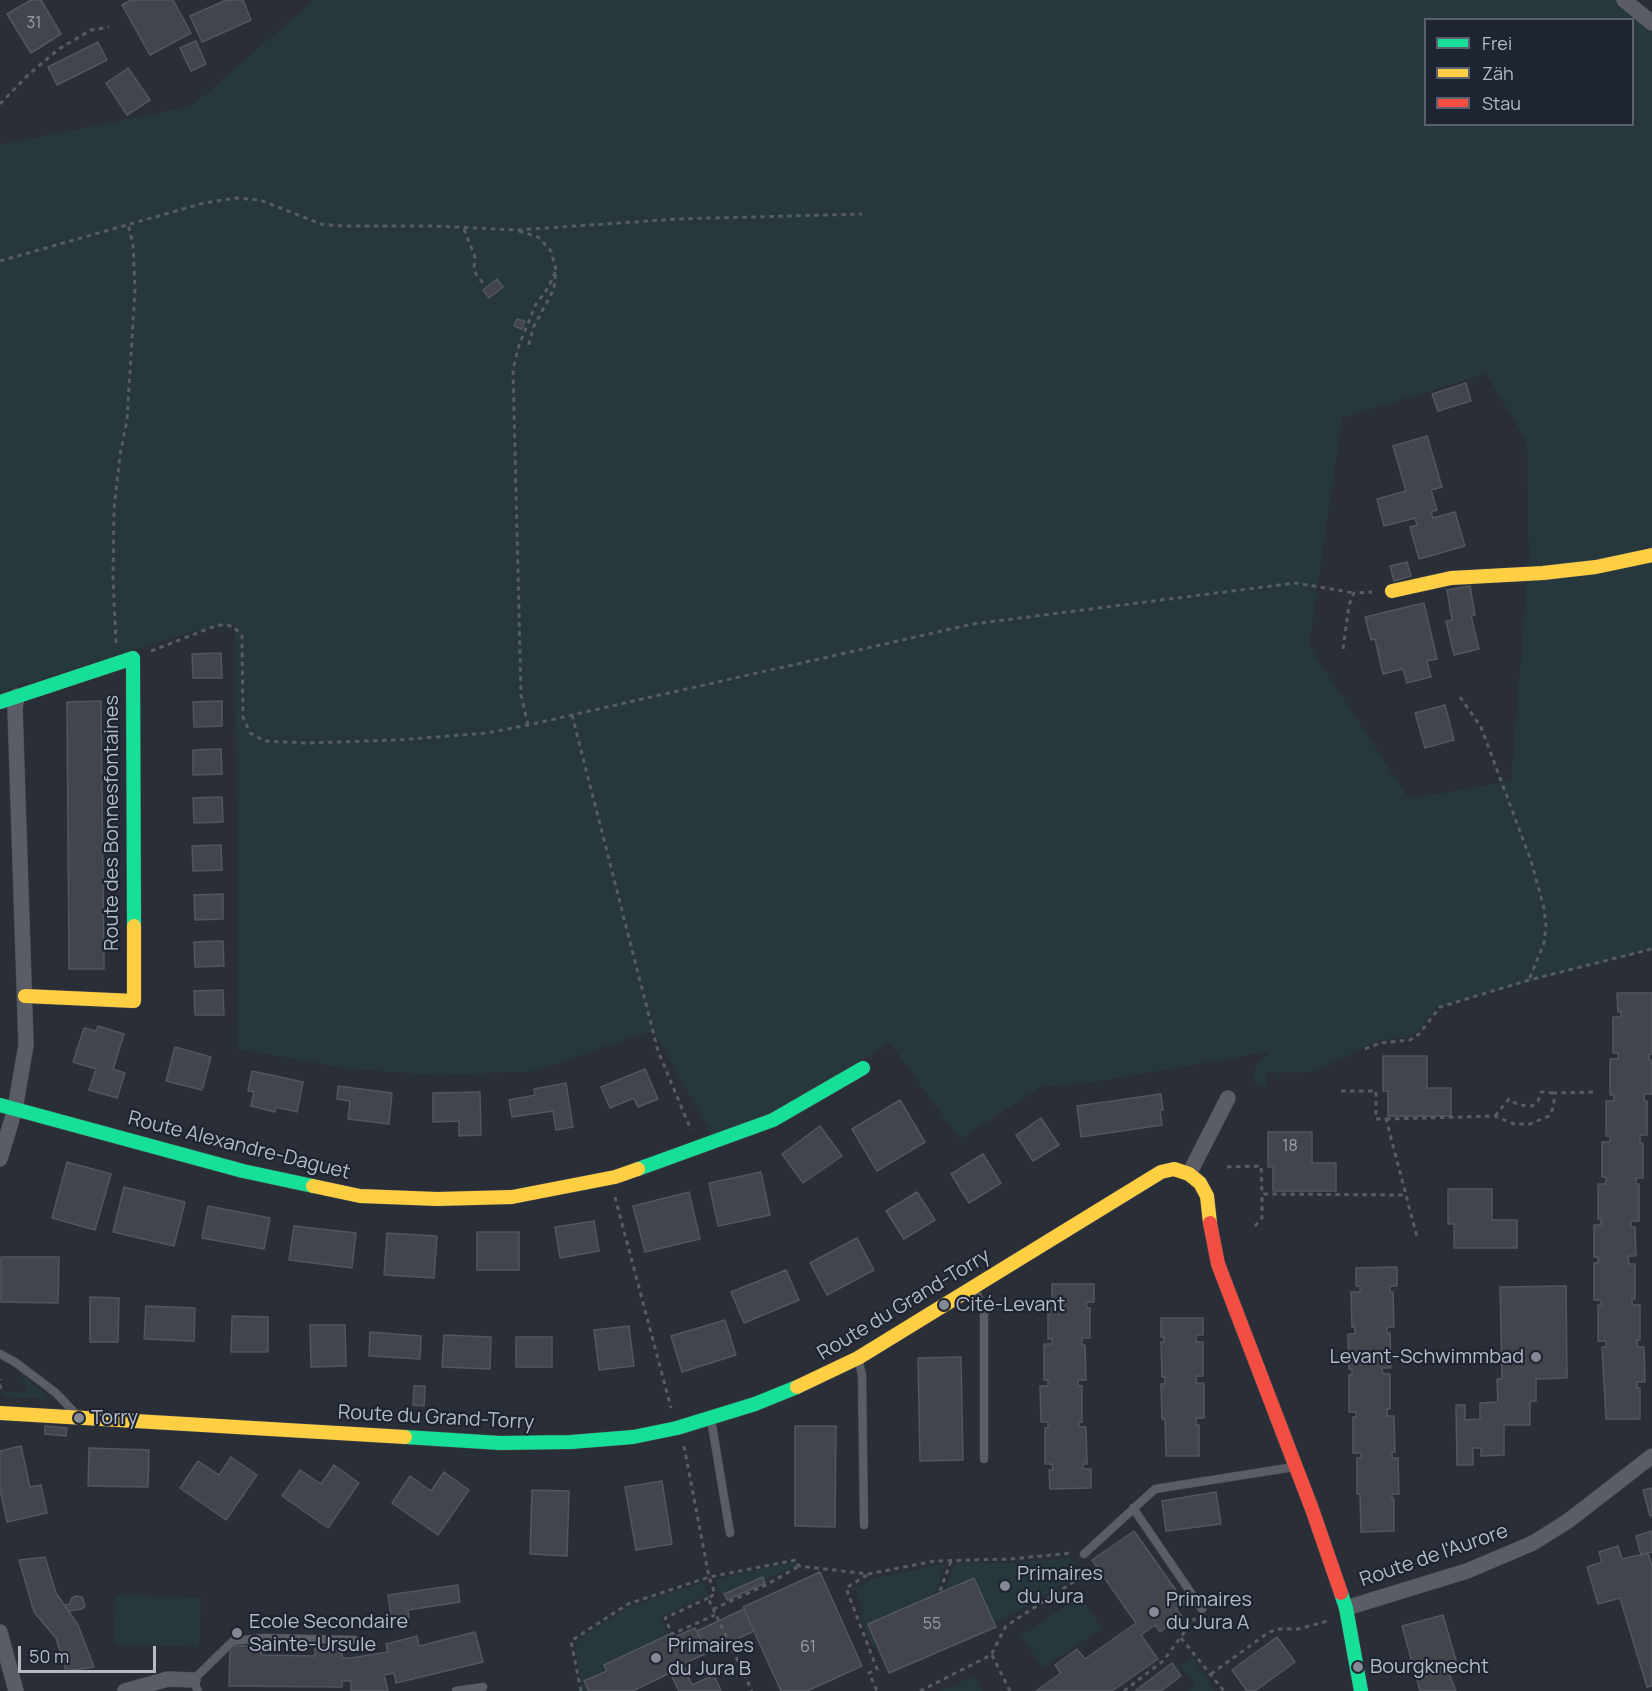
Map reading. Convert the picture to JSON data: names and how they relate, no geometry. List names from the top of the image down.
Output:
{
  "streets": {
    "street": [
      "Route des Bonnesfontaines",
      "Route Alexandre-Daguet",
      "Route du Grand-Torry",
      "Route de l'Aurore"
    ]
  },
  "places": [
    "Cité-Levant",
    "Levant-Schwimmbad",
    "Torry",
    "Primaires du Jura",
    "Primaires du Jura A",
    "Ecole Secondaire Sainte-Ursule",
    "Primaires du Jura B",
    "Bourgknecht"
  ],
  "house_numbers": [
    "31",
    "18",
    "55",
    "61"
  ],
  "legend": ["Frei", "Zäh", "Stau"],
  "scale_bar": "50 m"
}
